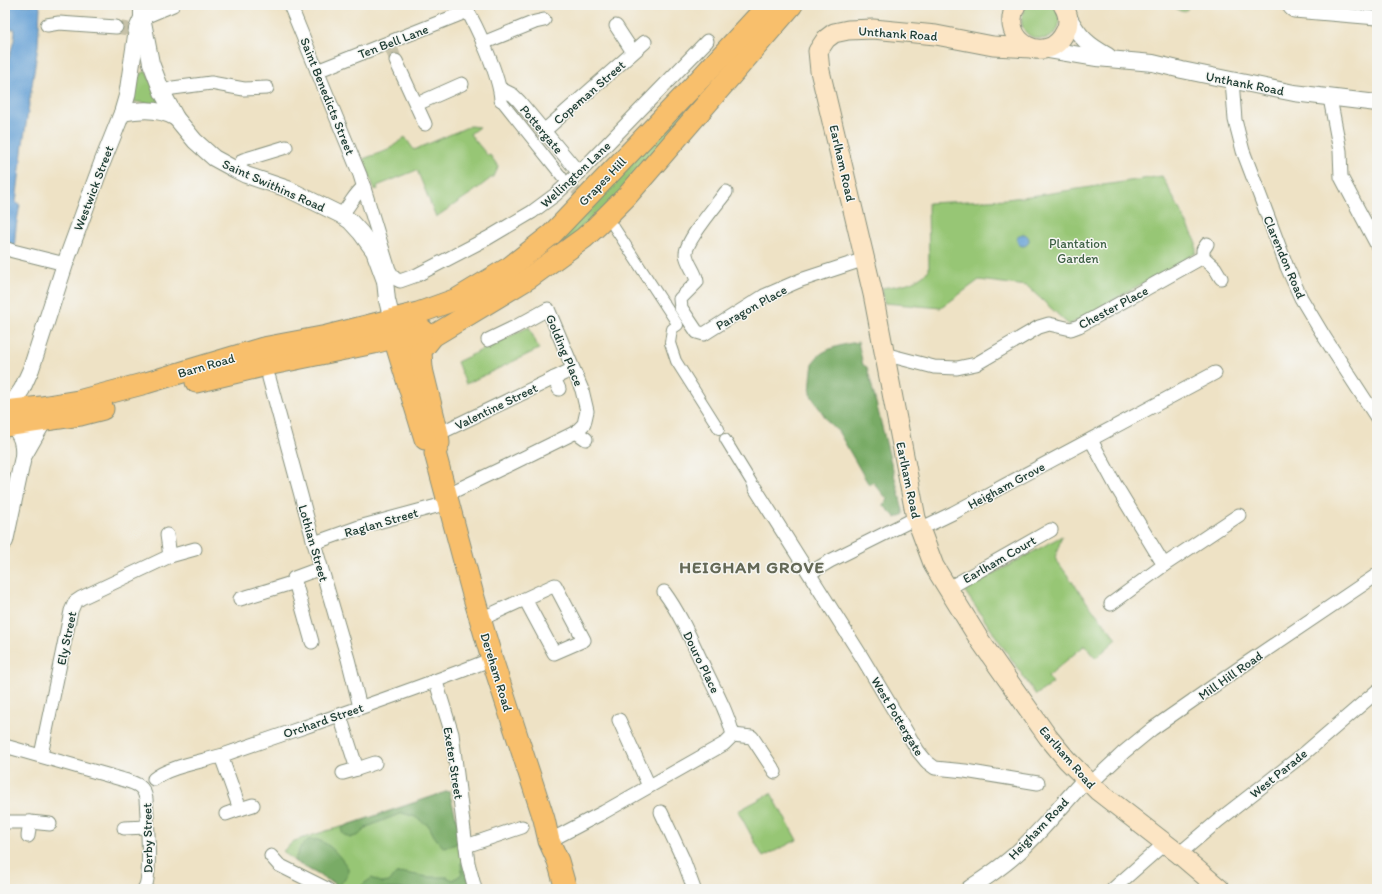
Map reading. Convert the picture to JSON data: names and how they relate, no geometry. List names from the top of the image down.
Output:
{
  "streets": {
    "main road": [
      "Unthank Road",
      "Earlham Road",
      "Grapes Hill",
      "Barn Road",
      "Dereham Road"
    ],
    "street": [
      "Ten Bell Lane",
      "Copeman Street",
      "Saint Benedicts Street",
      "Pottergate",
      "Wellington Lane",
      "Saint Swithins Road",
      "Westwick Street",
      "Clarendon Road",
      "Paragon Place",
      "Chester Place",
      "Golding Place",
      "Valentine Street",
      "Heigham Grove",
      "Raglan Street",
      "Lothian Street",
      "Earlham Court",
      "Ely Street",
      "Douro Place",
      "Mill Hill Road",
      "West Pottergate",
      "Orchard Street",
      "Exeter Street",
      "West Parade",
      "Heigham Road",
      "Derby Street"
    ]
  },
  "crossings": [
    ["Unthank Road", "Earlham Road"],
    ["Unthank Road", "Clarendon Road"],
    ["Ten Bell Lane", "Saint Benedicts Street"],
    ["Copeman Street", "Pottergate"],
    ["Saint Benedicts Street", "Wellington Lane"],
    ["Pottergate", "Wellington Lane"],
    ["Earlham Road", "Paragon Place"],
    ["Earlham Road", "Chester Place"],
    ["Earlham Road", "Heigham Grove"],
    ["Earlham Road", "Earlham Court"],
    ["Earlham Road", "Mill Hill Road"],
    ["Earlham Road", "West Parade"],
    ["Earlham Road", "Heigham Road"],
    ["Grapes Hill", "Barn Road"],
    ["Grapes Hill", "Dereham Road"],
    ["Saint Swithins Road", "Westwick Street"],
    ["Westwick Street", "Barn Road"],
    ["Golding Place", "Valentine Street"],
    ["Golding Place", "Raglan Street"],
    ["Golding Place", "Dereham Road"],
    ["Barn Road", "Dereham Road"],
    ["Valentine Street", "Dereham Road"],
    ["Raglan Street", "Lothian Street"],
    ["Raglan Street", "Dereham Road"],
    ["Lothian Street", "Orchard Street"],
    ["Ely Street", "Derby Street"],
    ["Dereham Road", "Orchard Street"],
    ["Mill Hill Road", "Heigham Road"],
    ["Orchard Street", "Exeter Street"]
  ],
  "districts": ["HEIGHAM GROVE"],
  "parks": ["Plantation Garden"]
}
